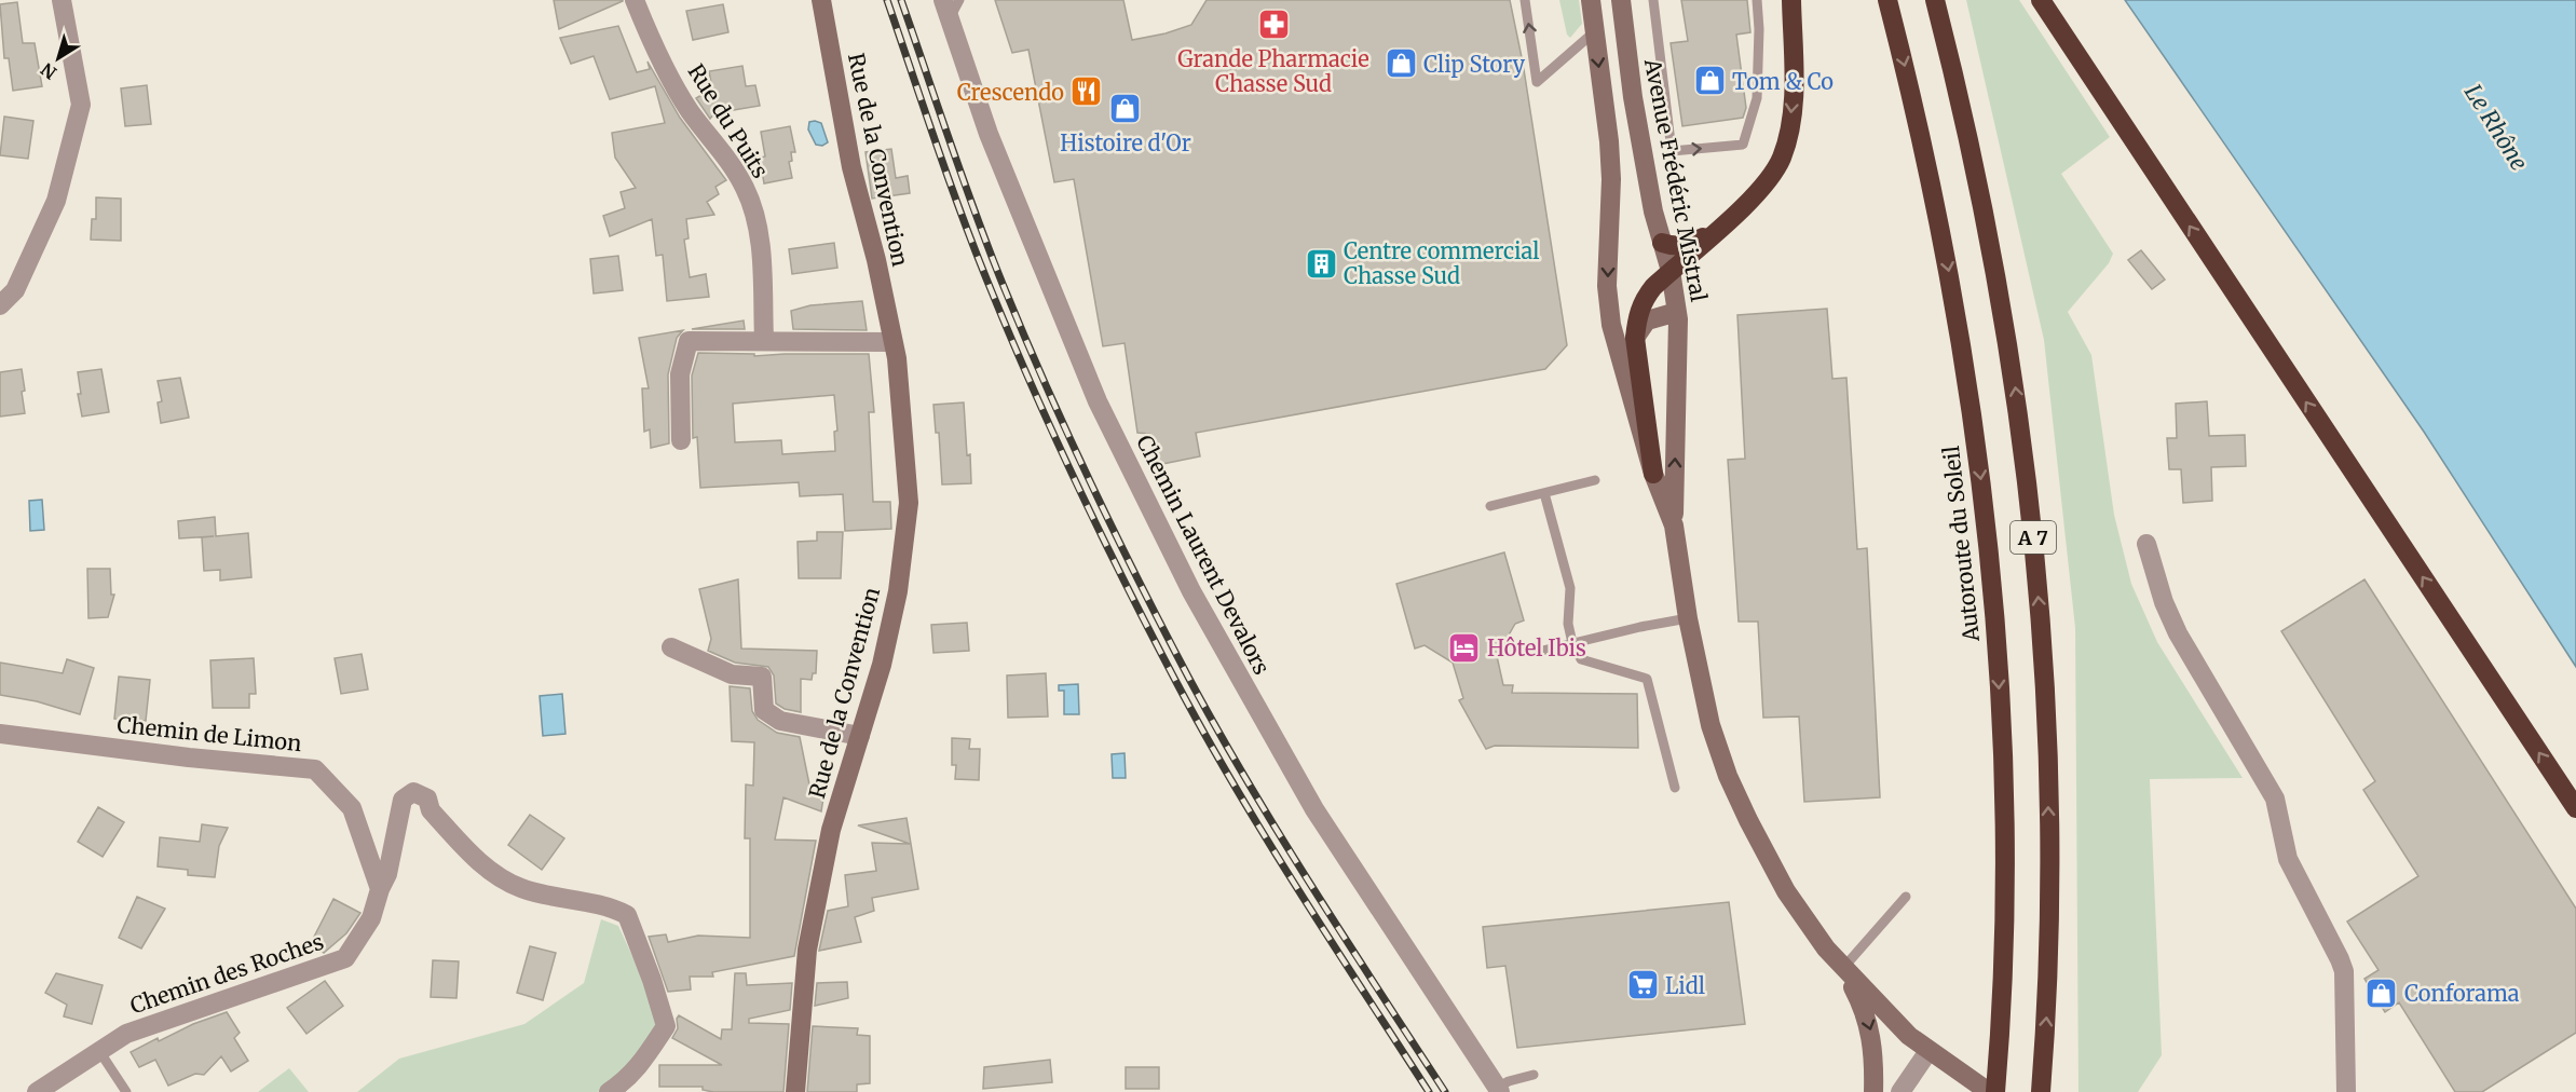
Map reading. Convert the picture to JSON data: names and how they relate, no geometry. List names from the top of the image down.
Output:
{
  "streets": {
    "highway": ["A 7", "Autoroute du Soleil"],
    "main road": ["Rue de la Convention", "Avenue Frédéric Mistral"],
    "street": [
      "Rue du Puits",
      "Chemin Laurent Devalors",
      "Chemin de Limon",
      "Chemin des Roches"
    ]
  },
  "crossings": [
    ["Chemin de Limon", "Chemin des Roches"]
  ],
  "water": ["Le Rhône"],
  "places": {
    "pharmacy": ["Grande Pharmacie Chasse Sud"],
    "shop": [
      "Clip Story",
      "Tom & Co",
      "Histoire d'Or",
      "Conforama"
    ],
    "restaurant": ["Crescendo"],
    "building": ["Centre commercial Chasse Sud"],
    "hotel": ["Hôtel Ibis"],
    "supermarket": ["Lidl"]
  },
  "north": "bottom left"
}
